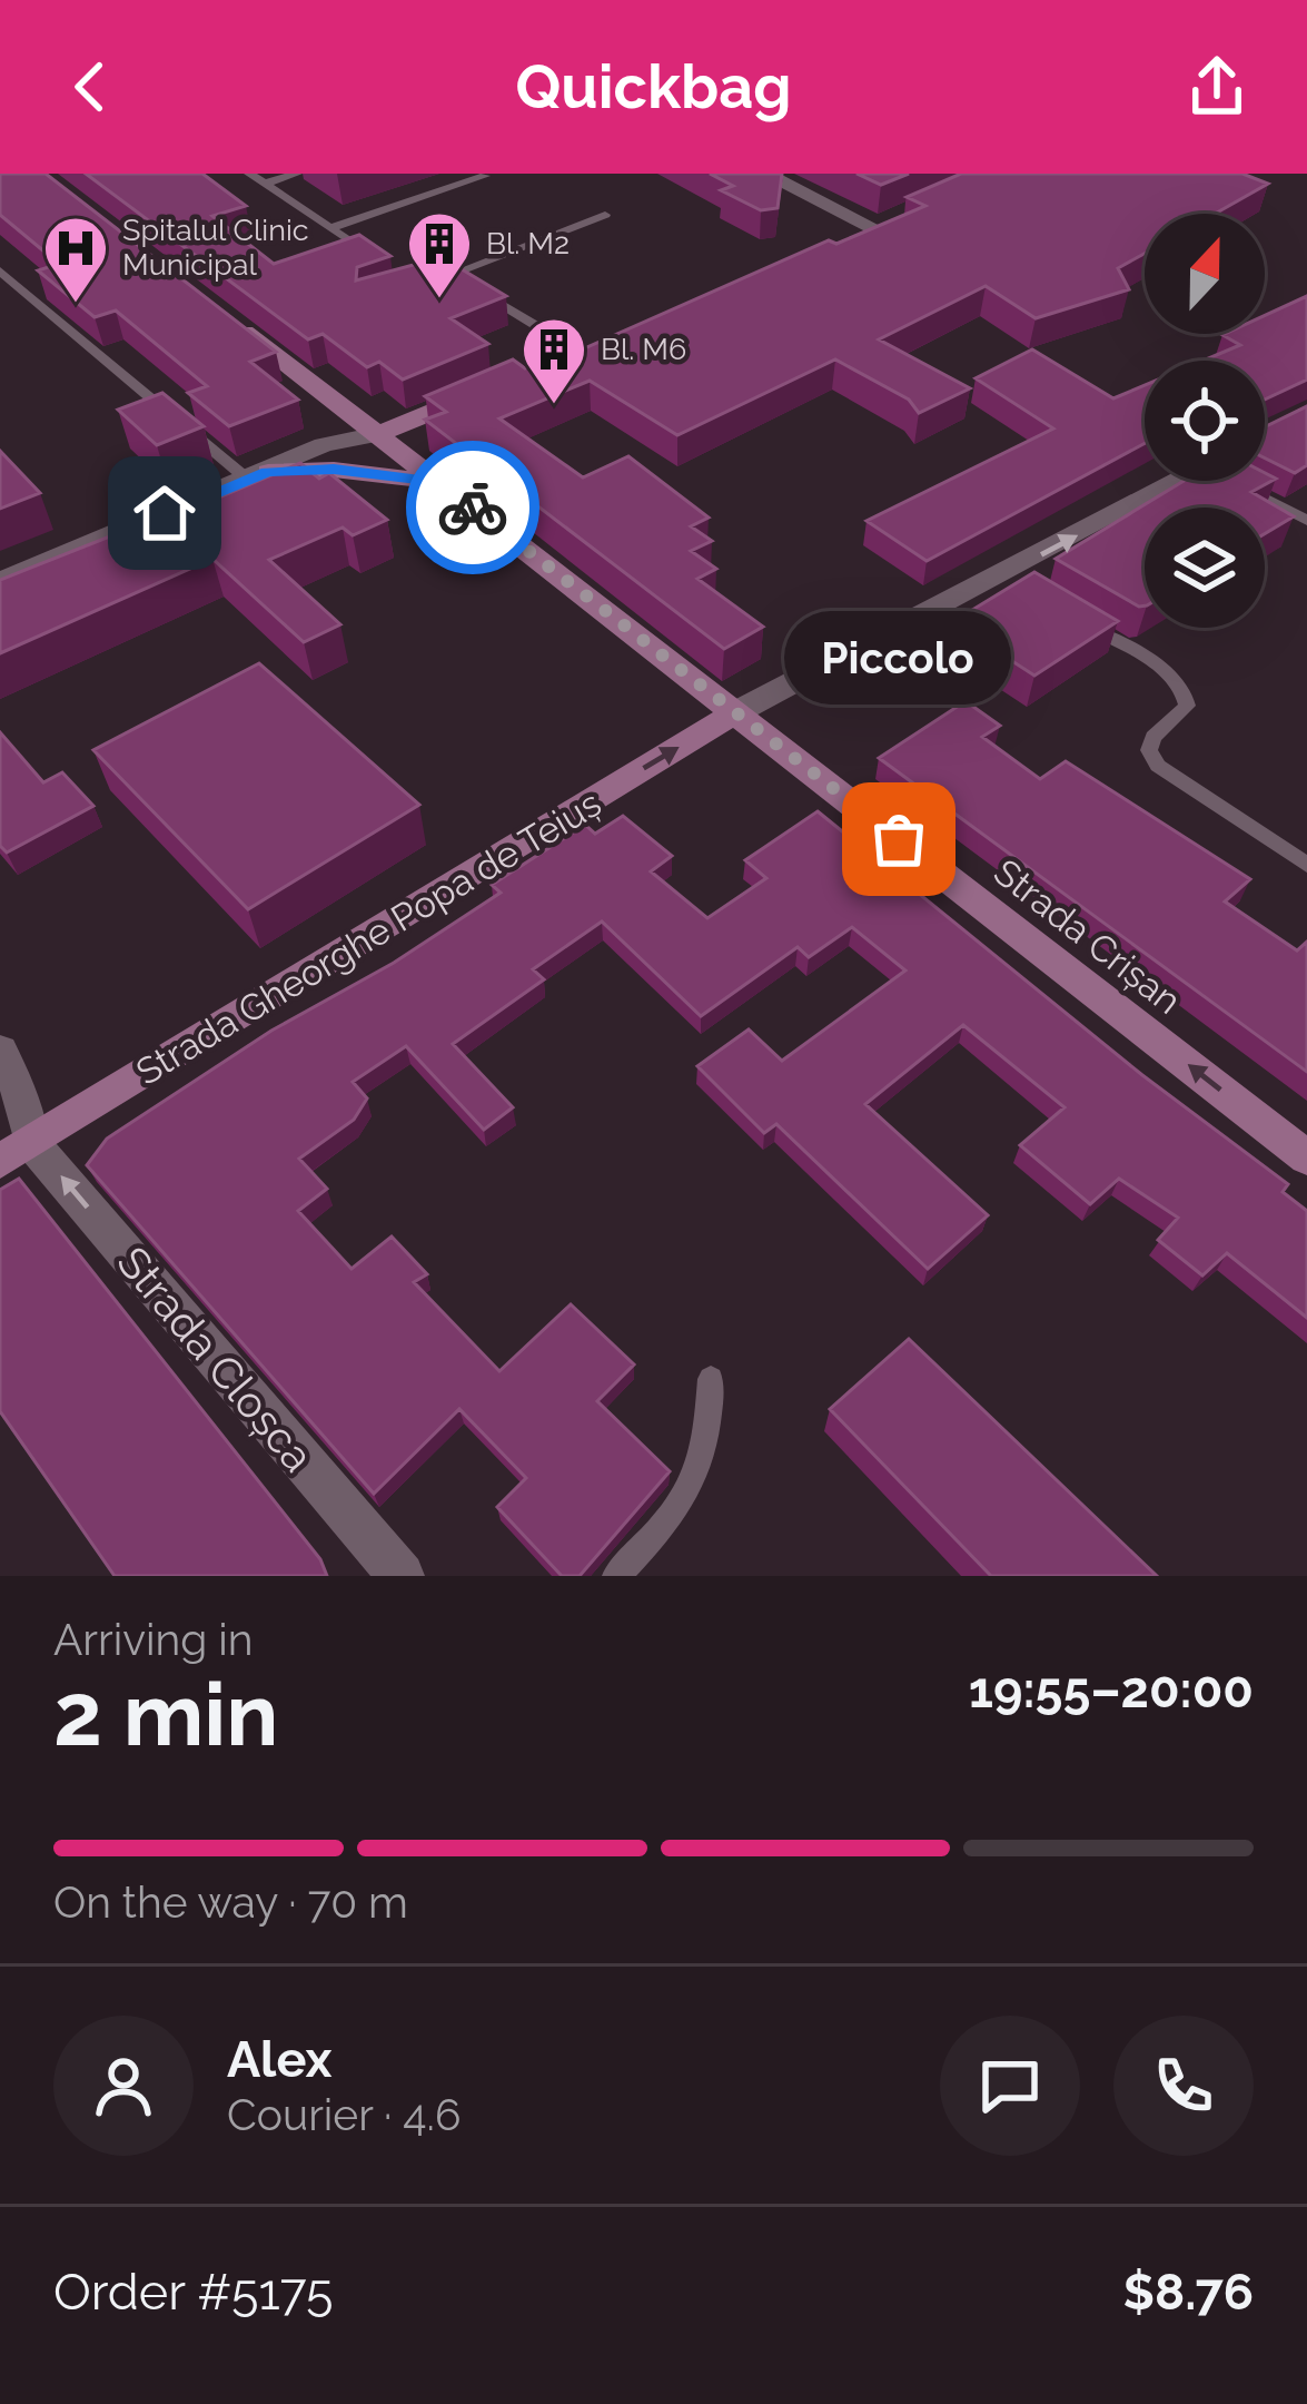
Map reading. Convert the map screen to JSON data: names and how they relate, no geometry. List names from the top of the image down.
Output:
{
  "streets": {
    "main road": ["Strada Crișan", "Strada Gheorghe Popa de Teiuș"],
    "street": ["Strada Cloșca"]
  },
  "crossings": [
    ["Strada Crișan", "Strada Gheorghe Popa de Teiuș"],
    ["Strada Gheorghe Popa de Teiuș", "Strada Cloșca"]
  ],
  "one_way": ["Strada Crișan", "Strada Gheorghe Popa de Teiuș", "Strada Cloșca"],
  "places": {
    "building": ["Bl. M2", "Bl. M6"],
    "hospital": ["Spitalul Clinic Municipal"],
    "other": ["Piccolo"]
  },
  "north": "top",
  "page": {
    "header": "Quickbag",
    "bubble": "Piccolo",
    "heading": ["2 min", "Arriving in", "19:55–20:00"],
    "panel": [
      "Alex",
      "Courier · 4.6",
      "Order #5175",
      "$8.76"
    ],
    "bar": "On the way · 70 m"
  }
}
